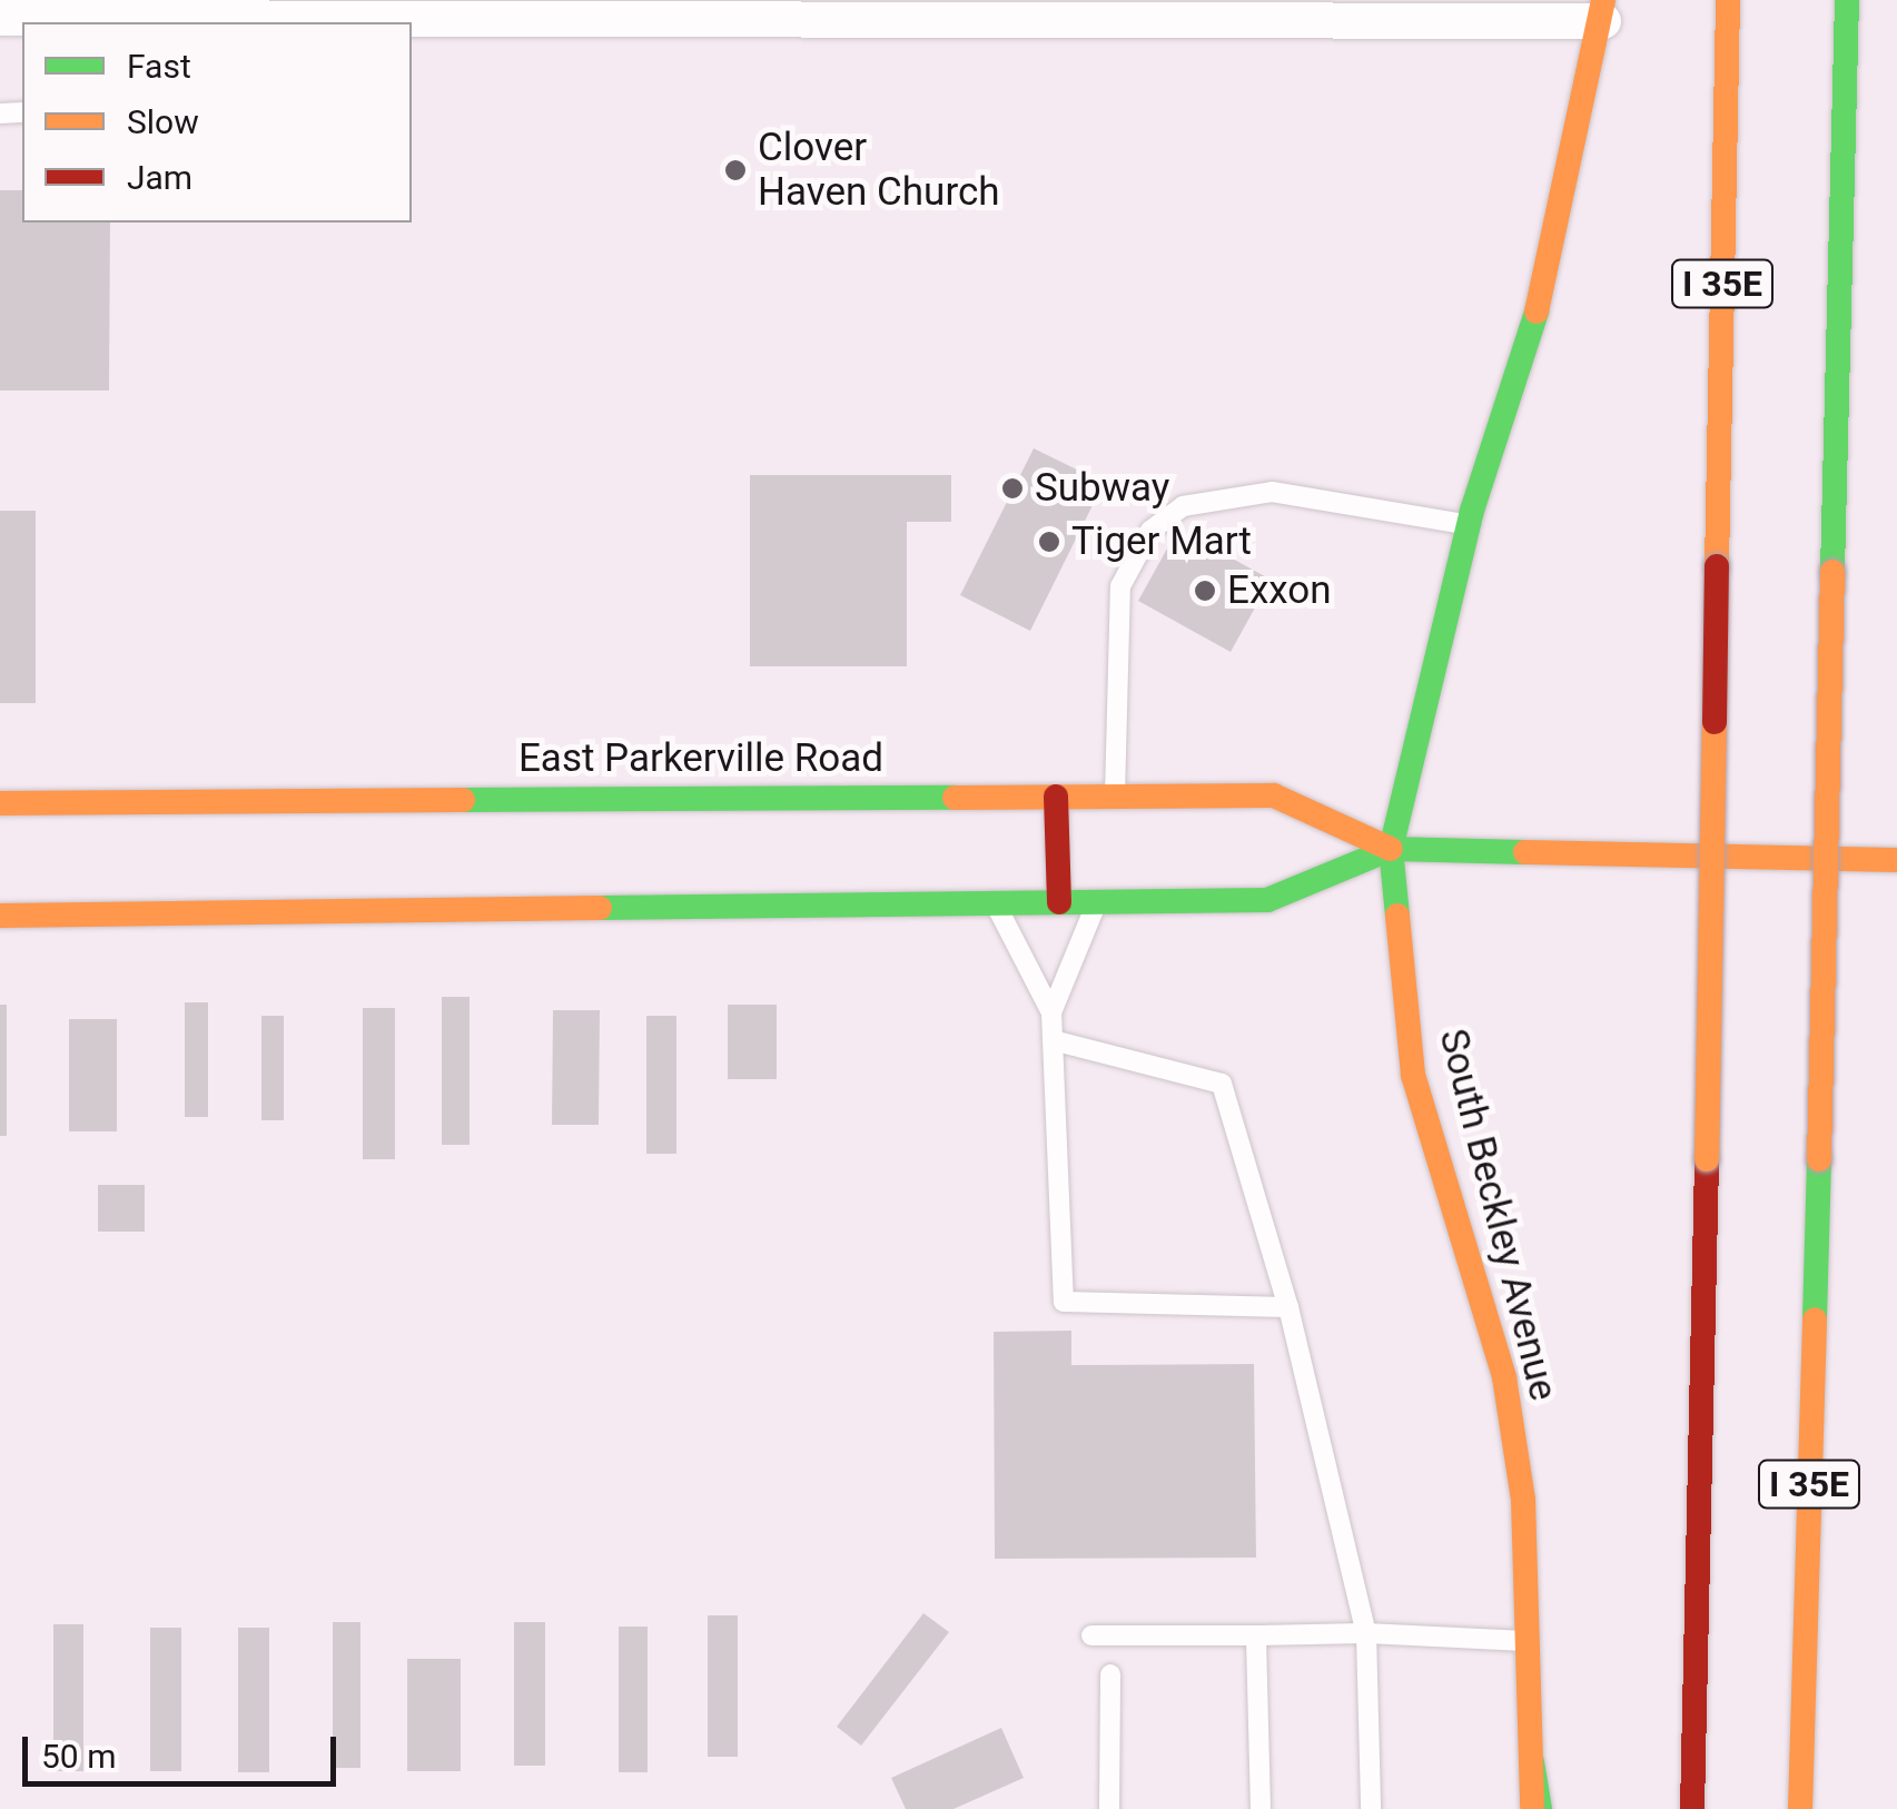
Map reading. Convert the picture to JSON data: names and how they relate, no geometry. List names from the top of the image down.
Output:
{
  "streets": {
    "main road": ["I 35E", "East Parkerville Road", "South Beckley Avenue"]
  },
  "crossings": [
    ["East Parkerville Road", "South Beckley Avenue"]
  ],
  "places": [
    "Clover Haven Church",
    "Subway",
    "Tiger Mart",
    "Exxon"
  ],
  "legend": ["Fast", "Slow", "Jam"],
  "scale_bar": "50 m"
}
